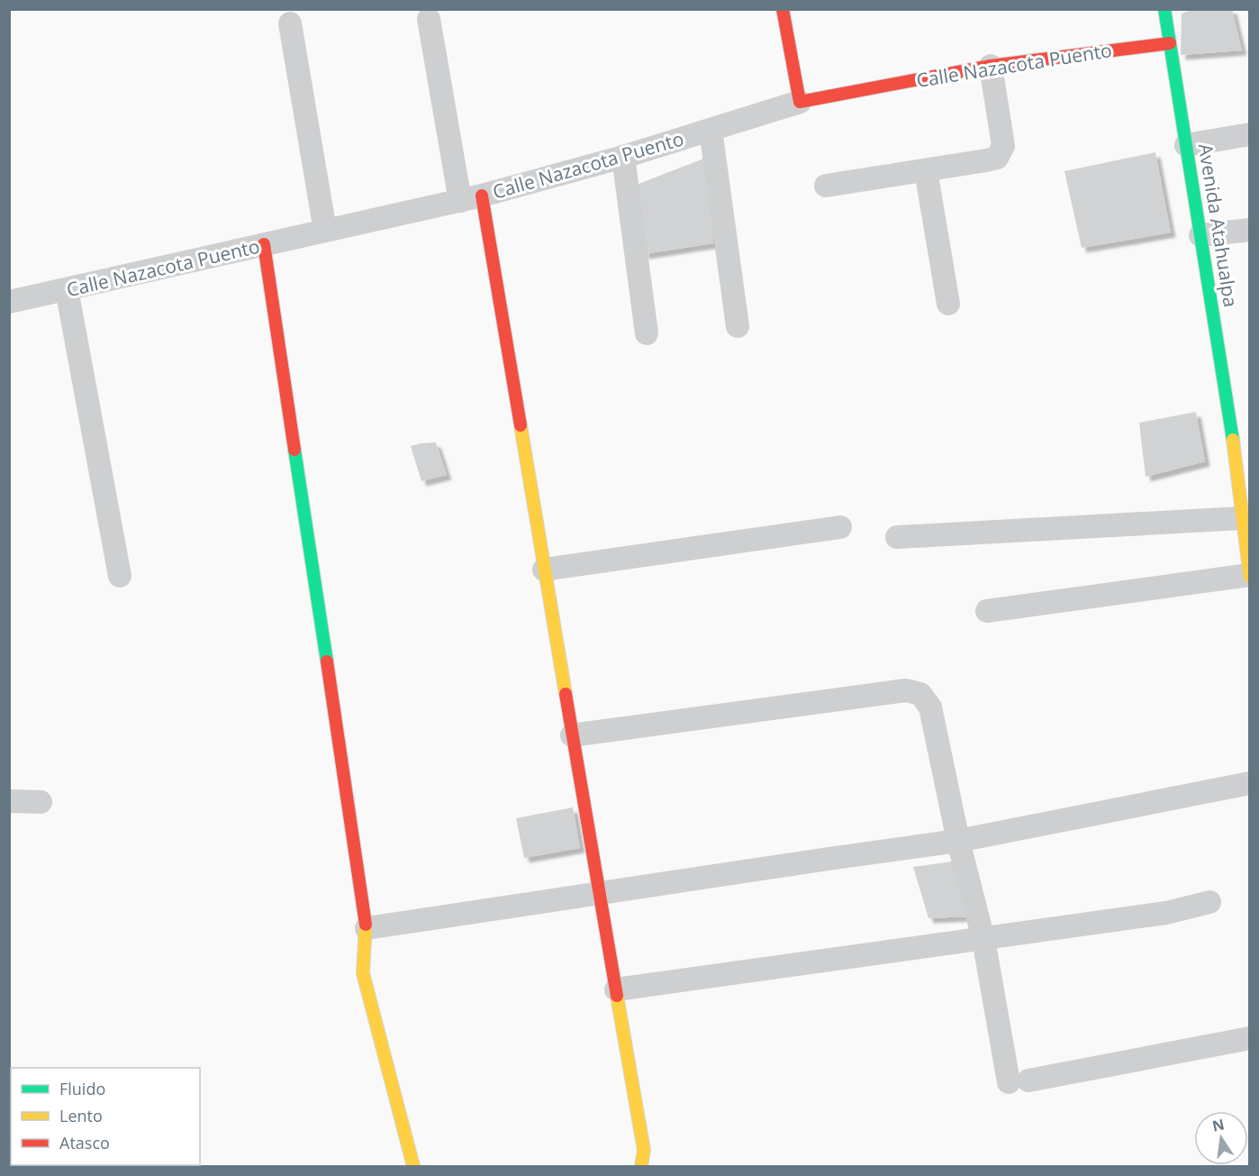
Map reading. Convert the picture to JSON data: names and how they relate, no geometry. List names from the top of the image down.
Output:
{
  "streets": {
    "street": ["Calle Nazacota Puento", "Avenida Atahualpa"]
  },
  "crossings": [
    ["Calle Nazacota Puento", "Avenida Atahualpa"]
  ],
  "legend": ["Fluido", "Lento", "Atasco"],
  "north": "top"
}
